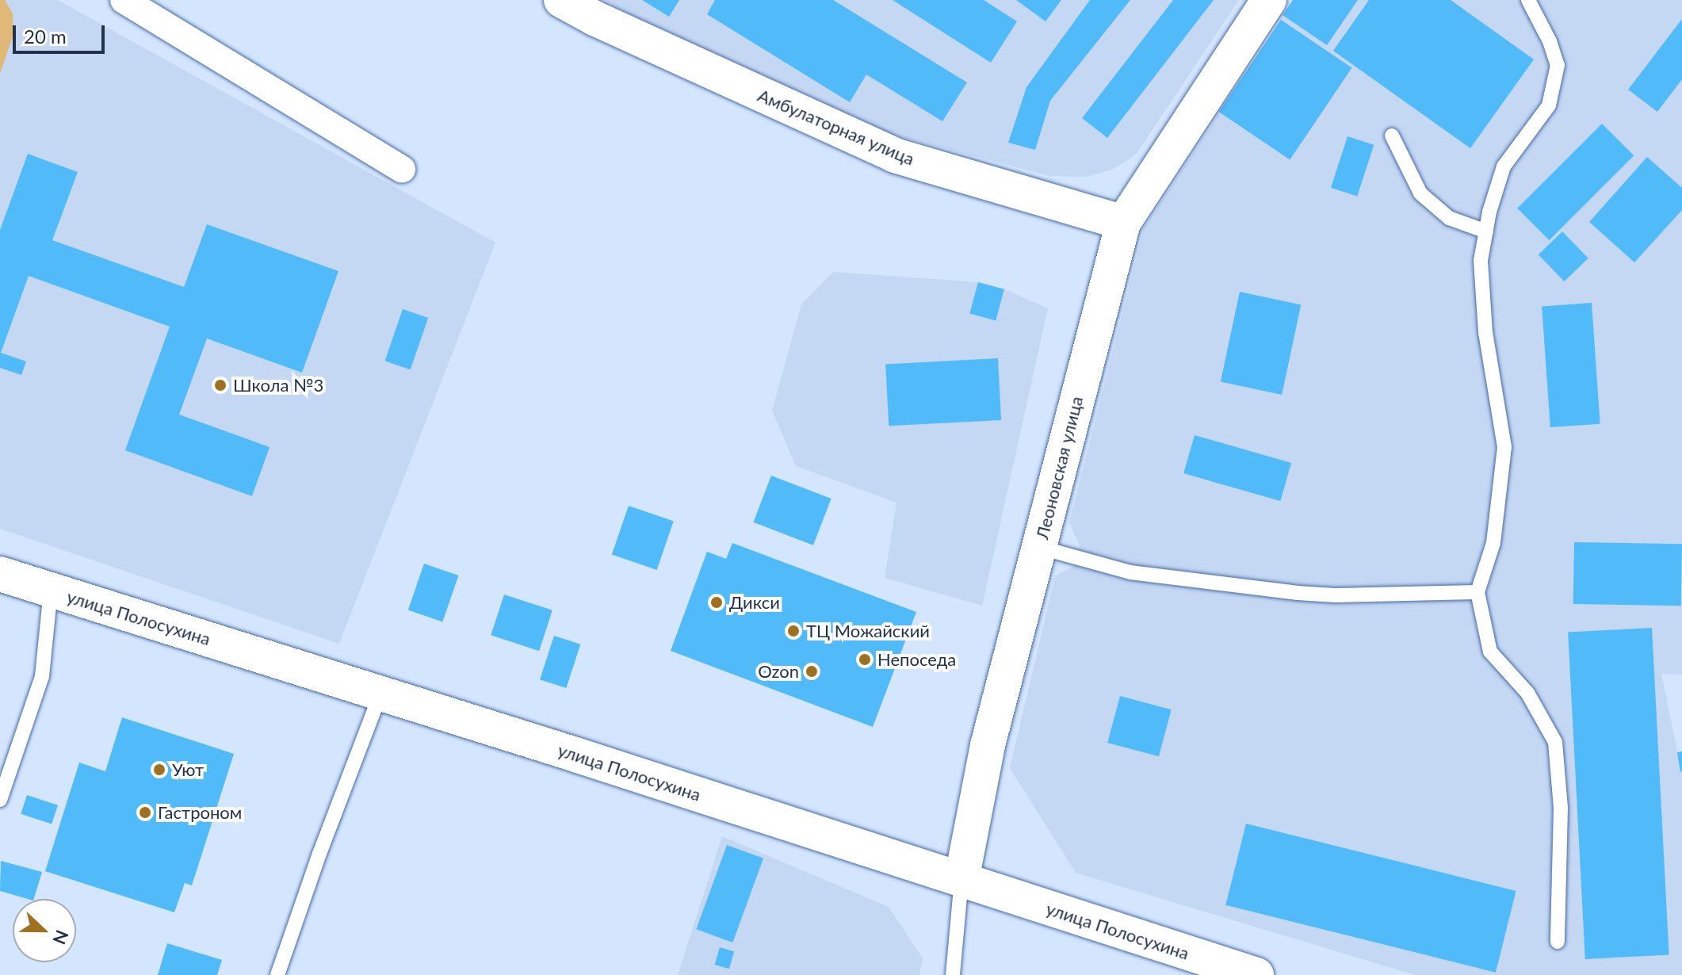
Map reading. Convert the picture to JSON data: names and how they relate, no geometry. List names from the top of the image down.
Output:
{
  "streets": {
    "street": ["Амбулаторная улица", "Леоновская улица", "улица Полосухина"]
  },
  "crossings": [
    ["Амбулаторная улица", "Леоновская улица"],
    ["Леоновская улица", "улица Полосухина"]
  ],
  "places": [
    "Школа №3",
    "Дикси",
    "ТЦ Можайский",
    "Непоседа",
    "Ozon",
    "Уют",
    "Гастроном"
  ],
  "scale_bar": "20 m",
  "north": "right"
}
